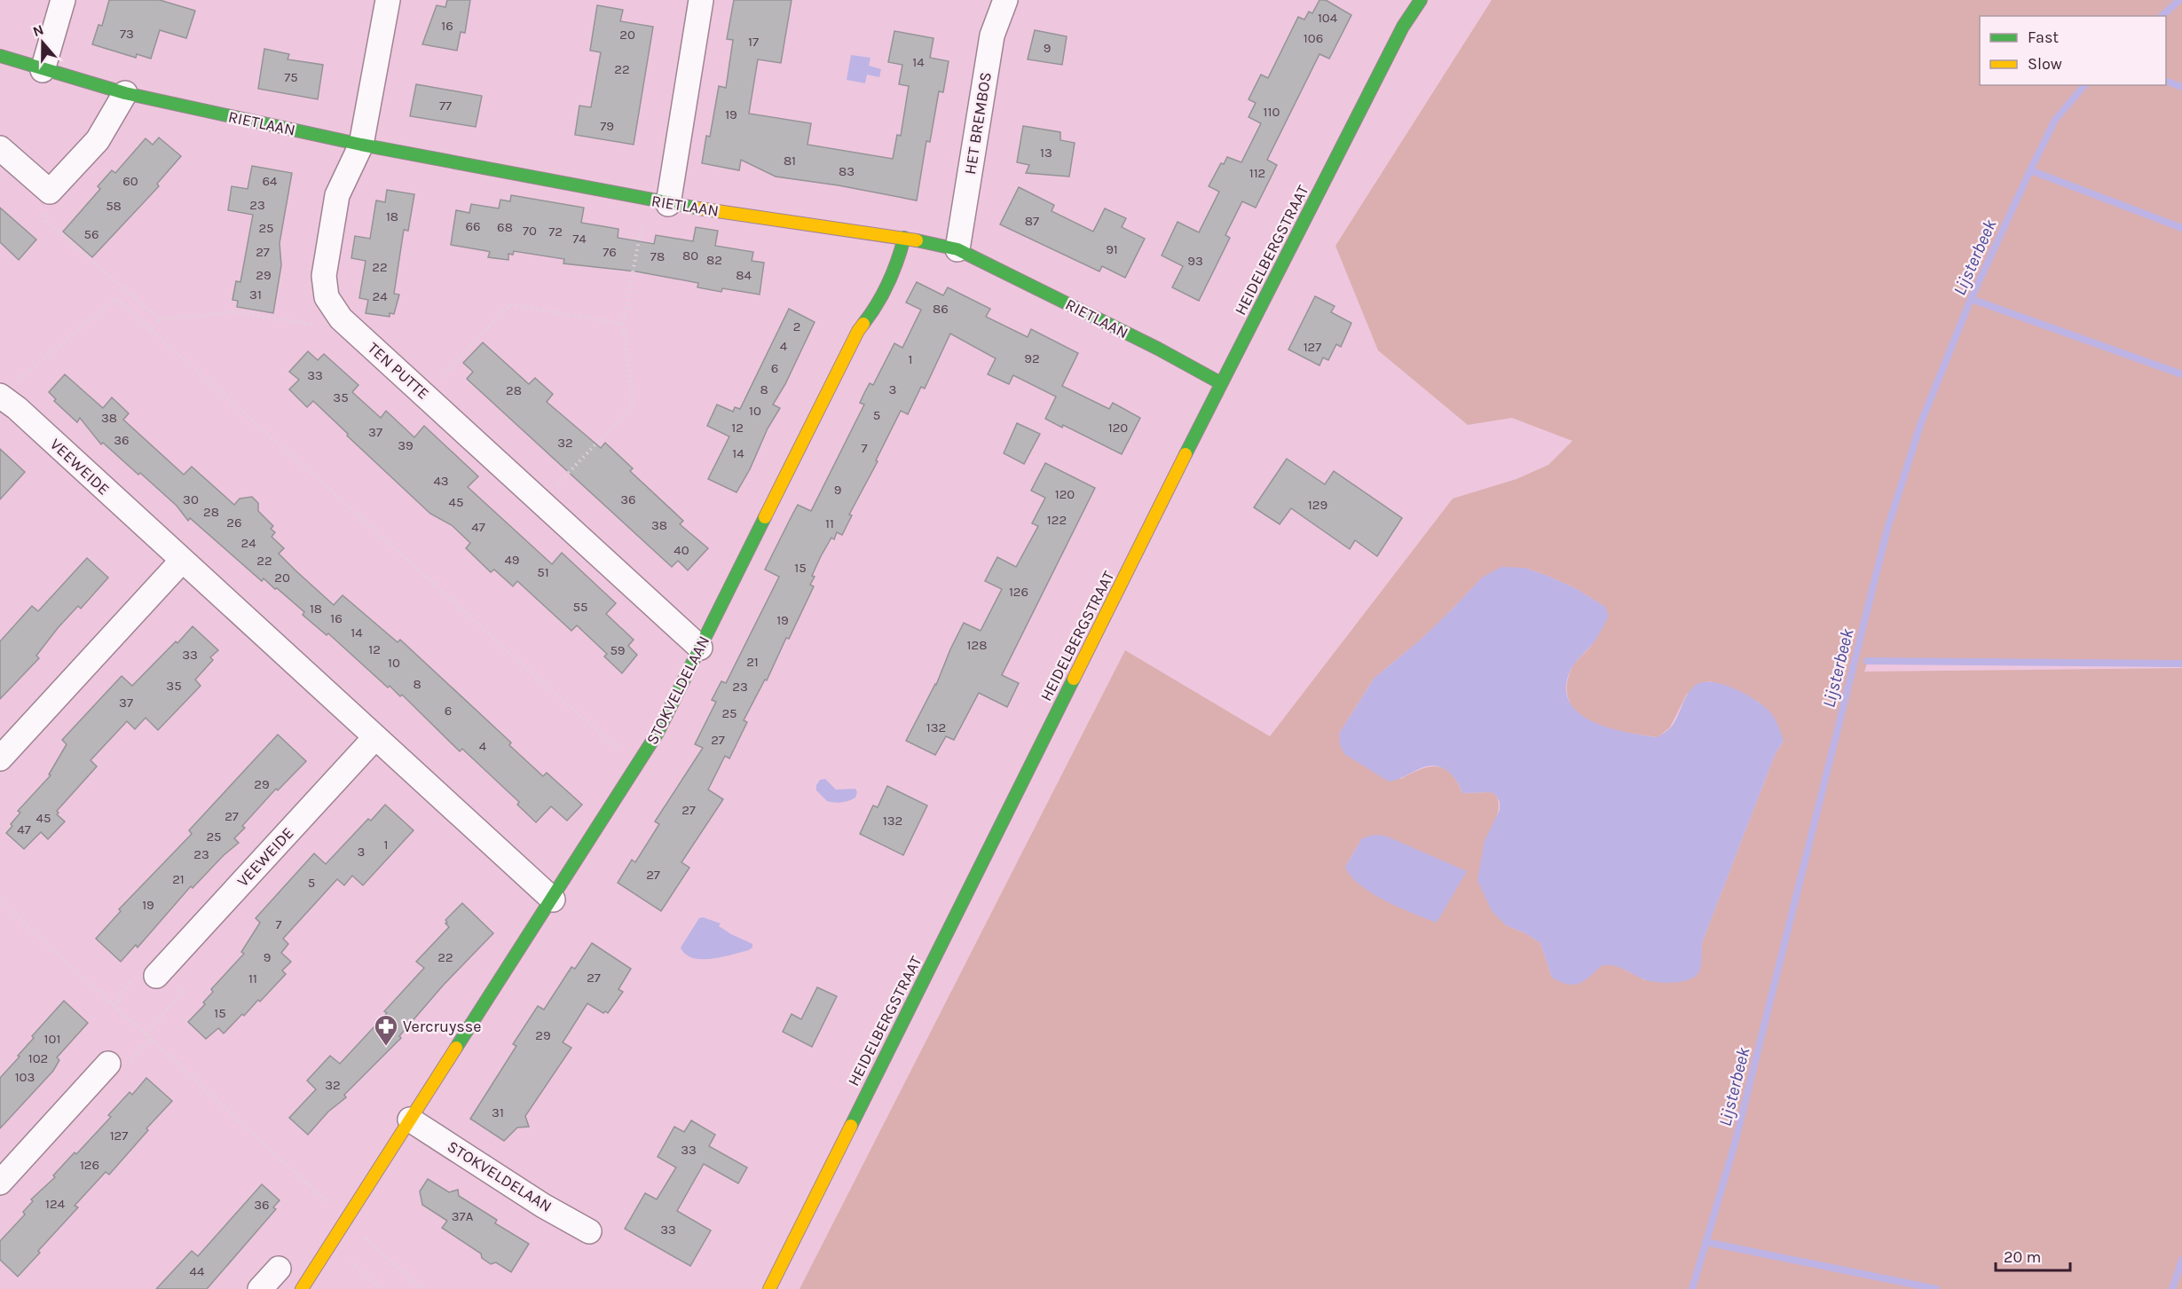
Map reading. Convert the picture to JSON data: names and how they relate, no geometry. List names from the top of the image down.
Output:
{
  "streets": {
    "street": [
      "RIETLAAN",
      "HET BREMBOS",
      "HEIDELBERGSTRAAT",
      "TEN PUTTE",
      "VEEWEIDE",
      "STOKVELDELAAN"
    ]
  },
  "crossings": [
    ["RIETLAAN", "HET BREMBOS"],
    ["RIETLAAN", "HEIDELBERGSTRAAT"],
    ["RIETLAAN", "TEN PUTTE"],
    ["RIETLAAN", "STOKVELDELAAN"],
    ["TEN PUTTE", "STOKVELDELAAN"],
    ["VEEWEIDE", "STOKVELDELAAN"]
  ],
  "water": ["Lijsterbeek"],
  "places": {
    "pharmacy": ["Vercruysse"]
  },
  "house_numbers": [
    "104",
    "16",
    "73",
    "20",
    "106",
    "17",
    "9",
    "14",
    "22",
    "75",
    "77",
    "110",
    "19",
    "79",
    "13",
    "81",
    "83",
    "112",
    "60",
    "64",
    "23",
    "58",
    "18",
    "87",
    "66",
    "68",
    "25",
    "70",
    "72",
    "56",
    "74",
    "91",
    "27",
    "76",
    "80",
    "78",
    "82",
    "93",
    "22",
    "29",
    "84",
    "31",
    "24",
    "86",
    "2",
    "4",
    "127",
    "92",
    "1",
    "6",
    "33",
    "8",
    "3",
    "28",
    "35",
    "10",
    "5",
    "38",
    "12",
    "120",
    "37",
    "36",
    "32",
    "39",
    "7",
    "14",
    "43",
    "9",
    "120",
    "30",
    "36",
    "45",
    "129",
    "28",
    "122",
    "26",
    "11",
    "38",
    "47",
    "24",
    "40",
    "49",
    "22",
    "15",
    "51",
    "20",
    "126",
    "55",
    "18",
    "16",
    "19",
    "14",
    "128",
    "12",
    "59",
    "33",
    "21",
    "10",
    "8",
    "35",
    "23",
    "37",
    "6",
    "25",
    "132",
    "27",
    "4",
    "29",
    "27",
    "27",
    "45",
    "132",
    "47",
    "25",
    "1",
    "3",
    "23",
    "27",
    "21",
    "5",
    "19",
    "7",
    "9",
    "22",
    "27",
    "11",
    "15",
    "29",
    "101",
    "102",
    "103",
    "32",
    "31",
    "127",
    "33",
    "126",
    "124",
    "36",
    "37A",
    "33",
    "44"
  ],
  "legend": ["Fast", "Slow"],
  "scale_bar": "20 m",
  "north": "top"
}
